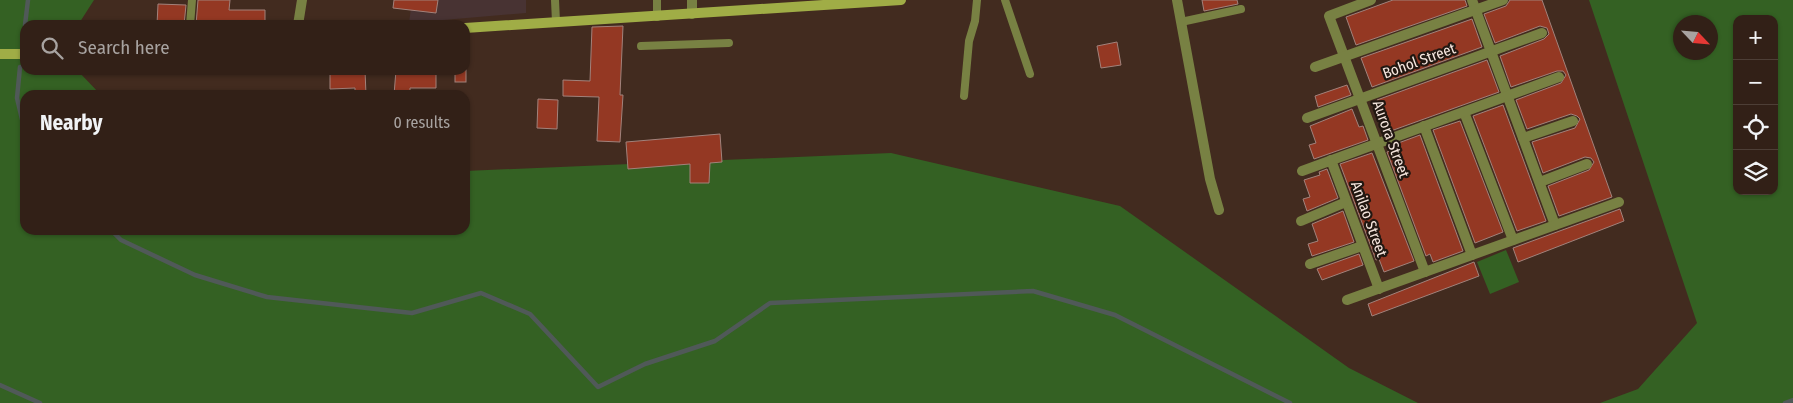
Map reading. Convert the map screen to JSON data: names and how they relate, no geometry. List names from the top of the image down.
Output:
{
  "streets": {
    "street": ["Bohol Street", "Aurora Street", "Anilao Street"]
  },
  "crossings": [
    ["Bohol Street", "Aurora Street"]
  ],
  "north": "bottom right",
  "page": {
    "map_buttons": ["+", "−"],
    "search": "Search here",
    "heading": ["Nearby", "0 results"]
  }
}
